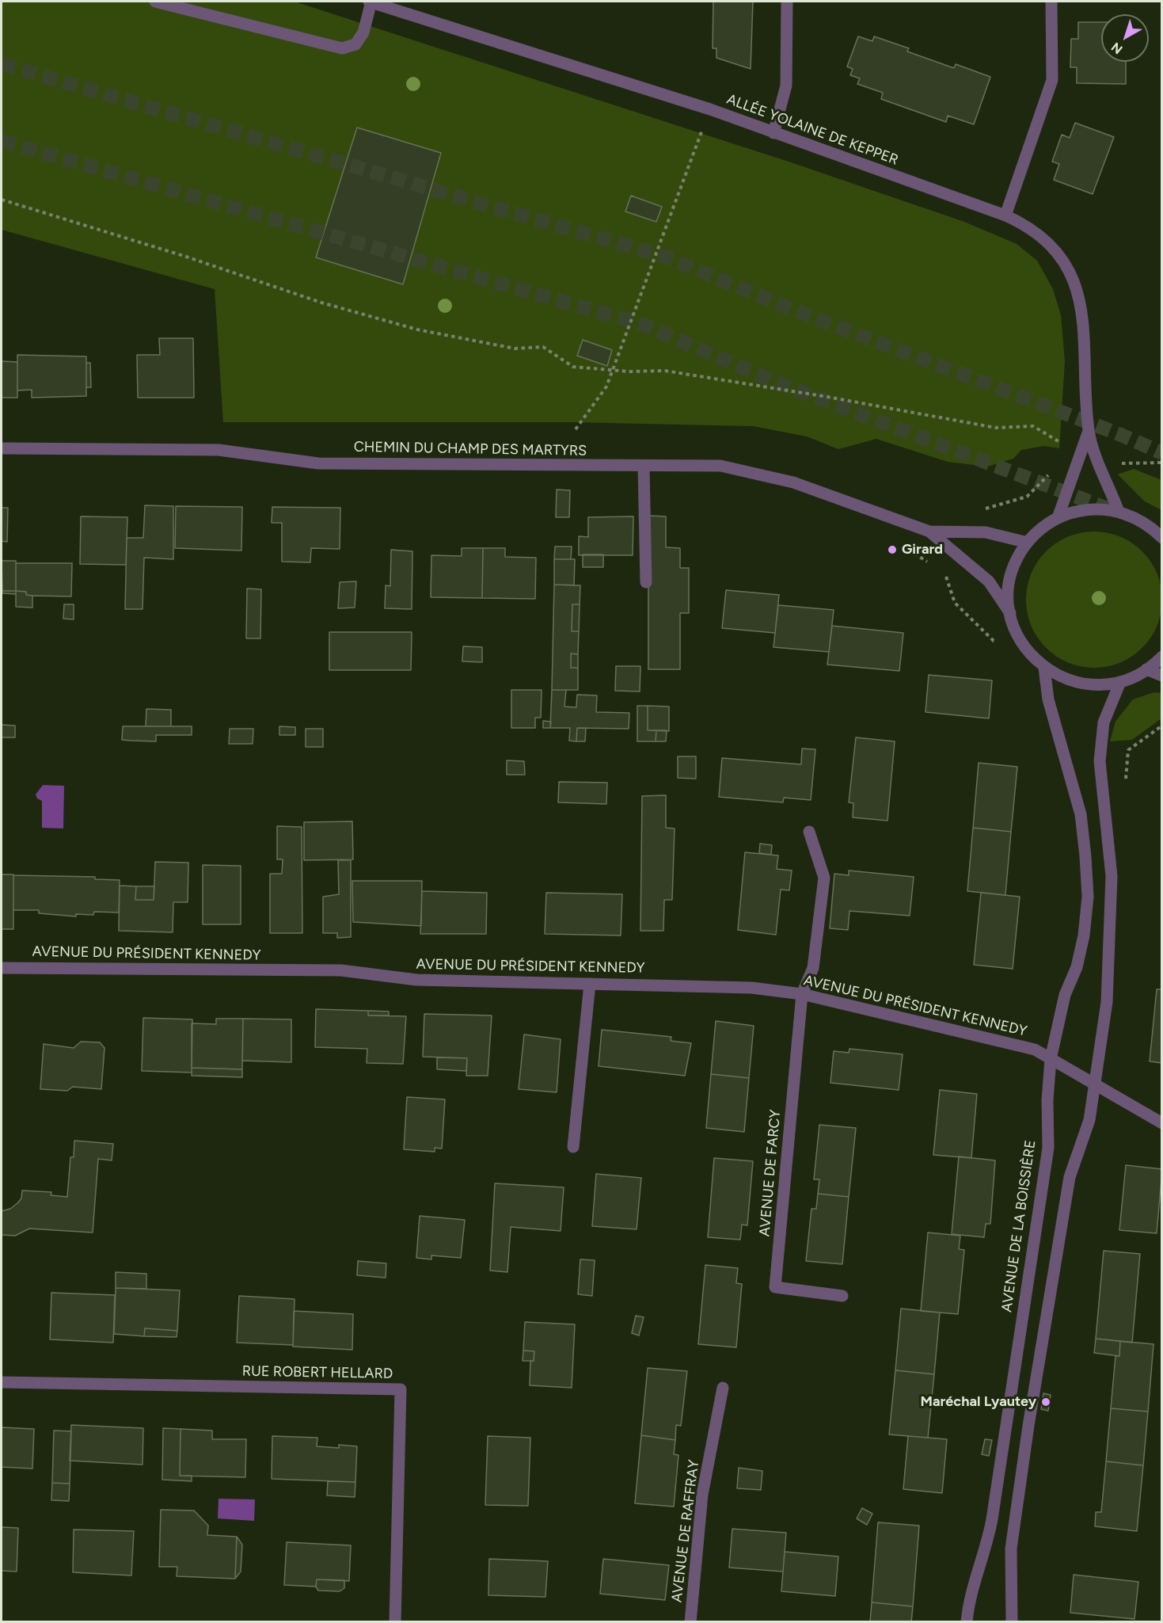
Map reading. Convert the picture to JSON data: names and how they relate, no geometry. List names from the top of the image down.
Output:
{
  "streets": {
    "street": [
      "ALLÉE YOLAINE DE KEPPER",
      "CHEMIN DU CHAMP DES MARTYRS",
      "AVENUE DU PRÉSIDENT KENNEDY",
      "AVENUE DE FARCY",
      "AVENUE DE LA BOISSIÈRE",
      "RUE ROBERT HELLARD",
      "AVENUE DE RAFFRAY"
    ]
  },
  "crossings": [
    ["AVENUE DU PRÉSIDENT KENNEDY", "AVENUE DE FARCY"],
    ["AVENUE DU PRÉSIDENT KENNEDY", "AVENUE DE LA BOISSIÈRE"]
  ],
  "places": ["Girard", "Maréchal Lyautey"],
  "north": "bottom left"
}
